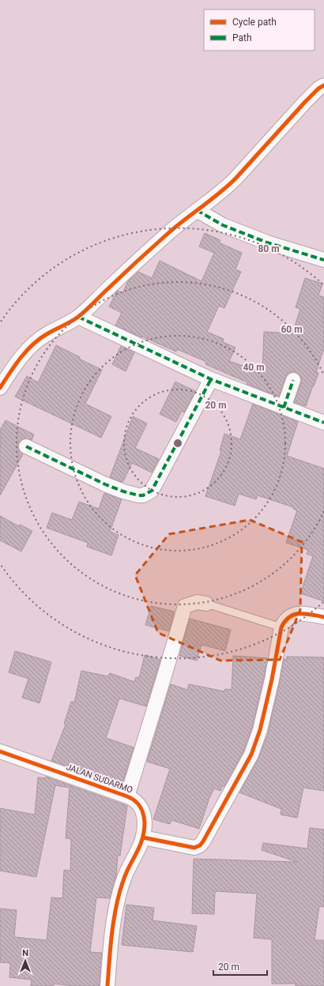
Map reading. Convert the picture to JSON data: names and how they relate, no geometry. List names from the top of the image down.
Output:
{
  "streets": {
    "street": ["JALAN SUDARMO"]
  },
  "legend": ["Cycle path", "Path"],
  "scale_bar": "20 m",
  "north": "top",
  "rings": [
    "80 m",
    "60 m",
    "40 m",
    "20 m"
  ]
}
